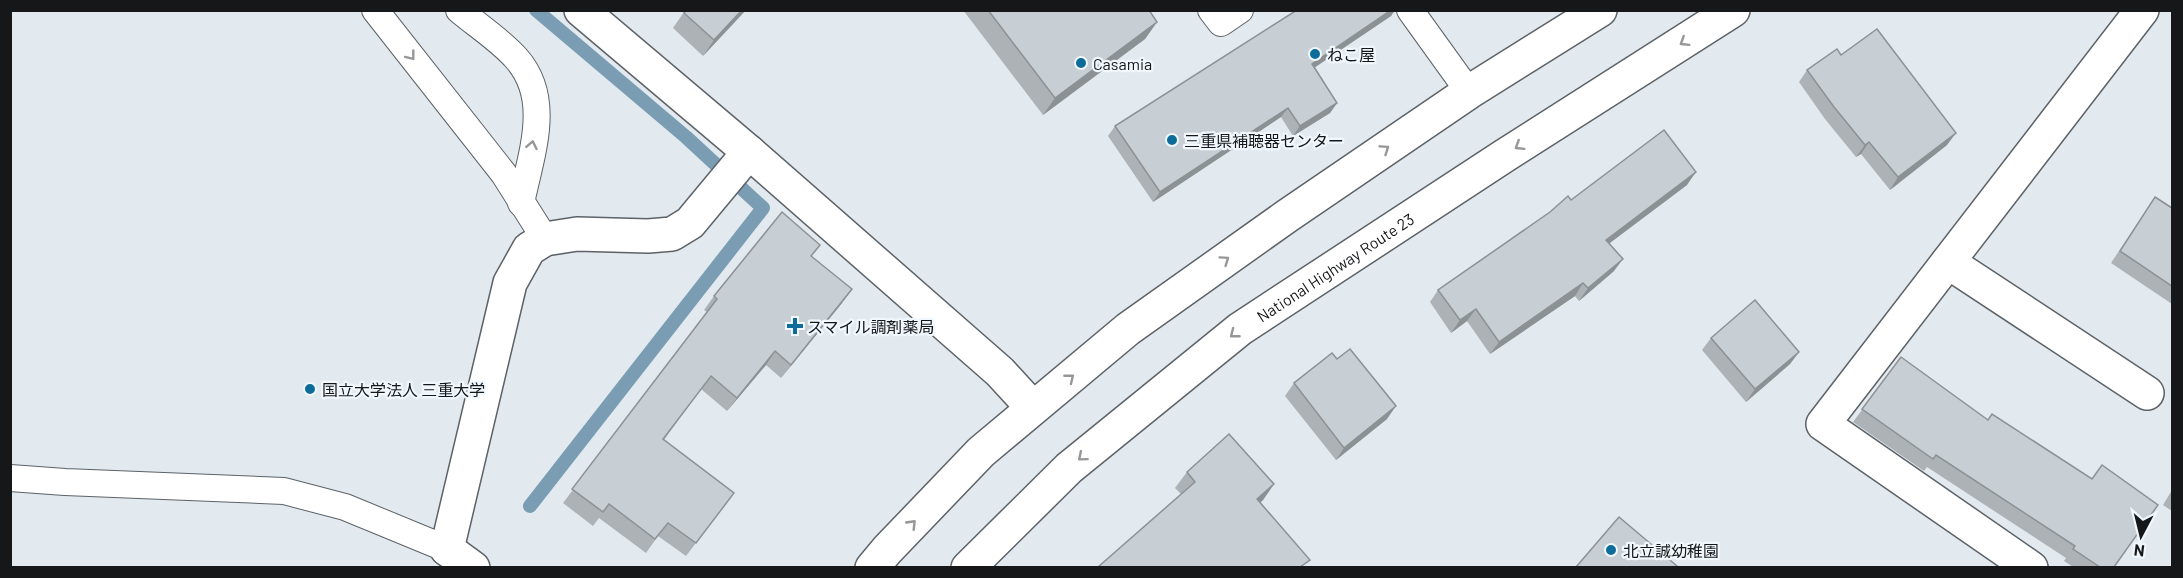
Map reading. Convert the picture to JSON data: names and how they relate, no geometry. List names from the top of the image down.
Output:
{
  "streets": {
    "main road": ["National Highway Route 23"]
  },
  "places": {
    "other": [
      "ねこ屋",
      "Casamia",
      "三重県補聴器センター",
      "国立大学法人 三重大学",
      "北立誠幼稚園"
    ],
    "health": ["スマイル調剤薬局"]
  },
  "north": "bottom"
}
